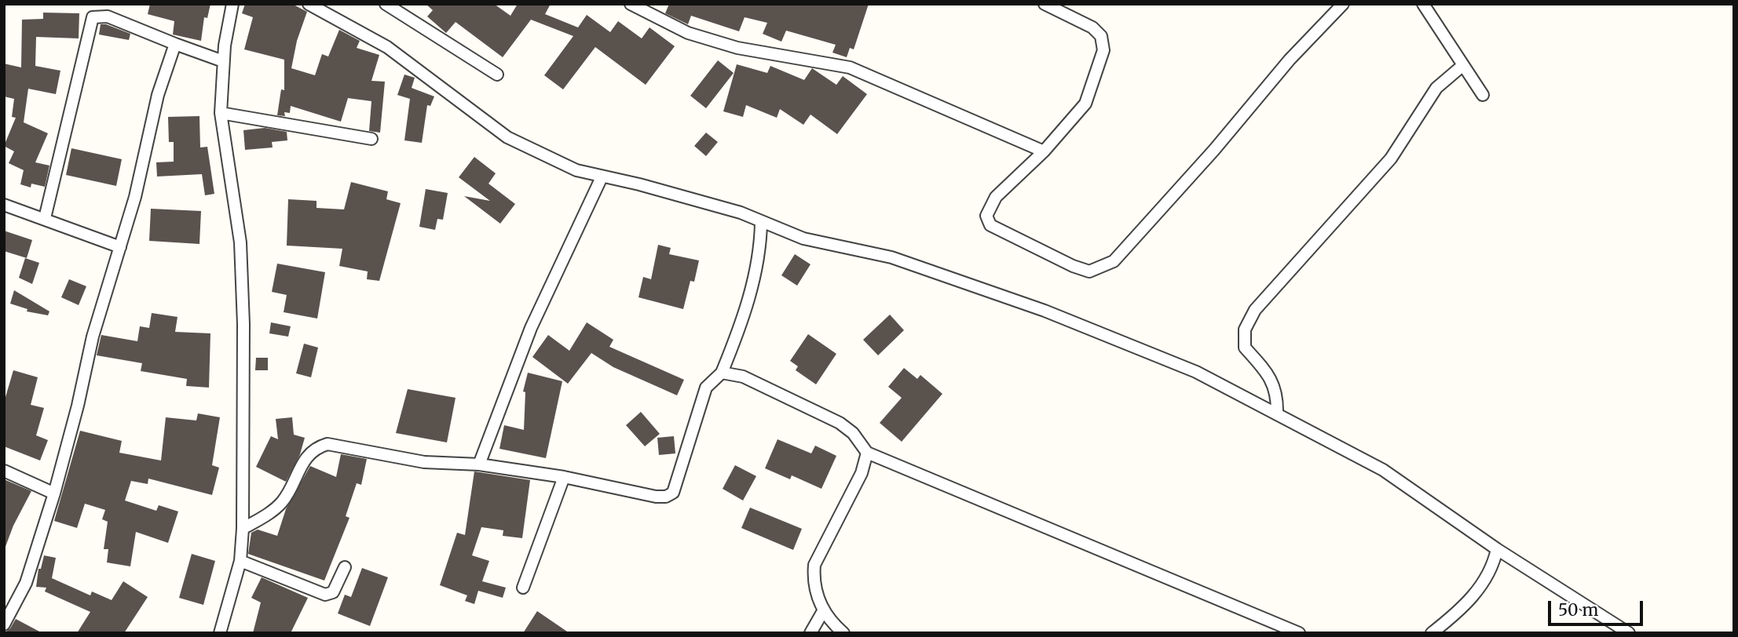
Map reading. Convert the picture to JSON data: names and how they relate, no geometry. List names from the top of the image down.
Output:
{
  "scale_bar": "50 m"
}
